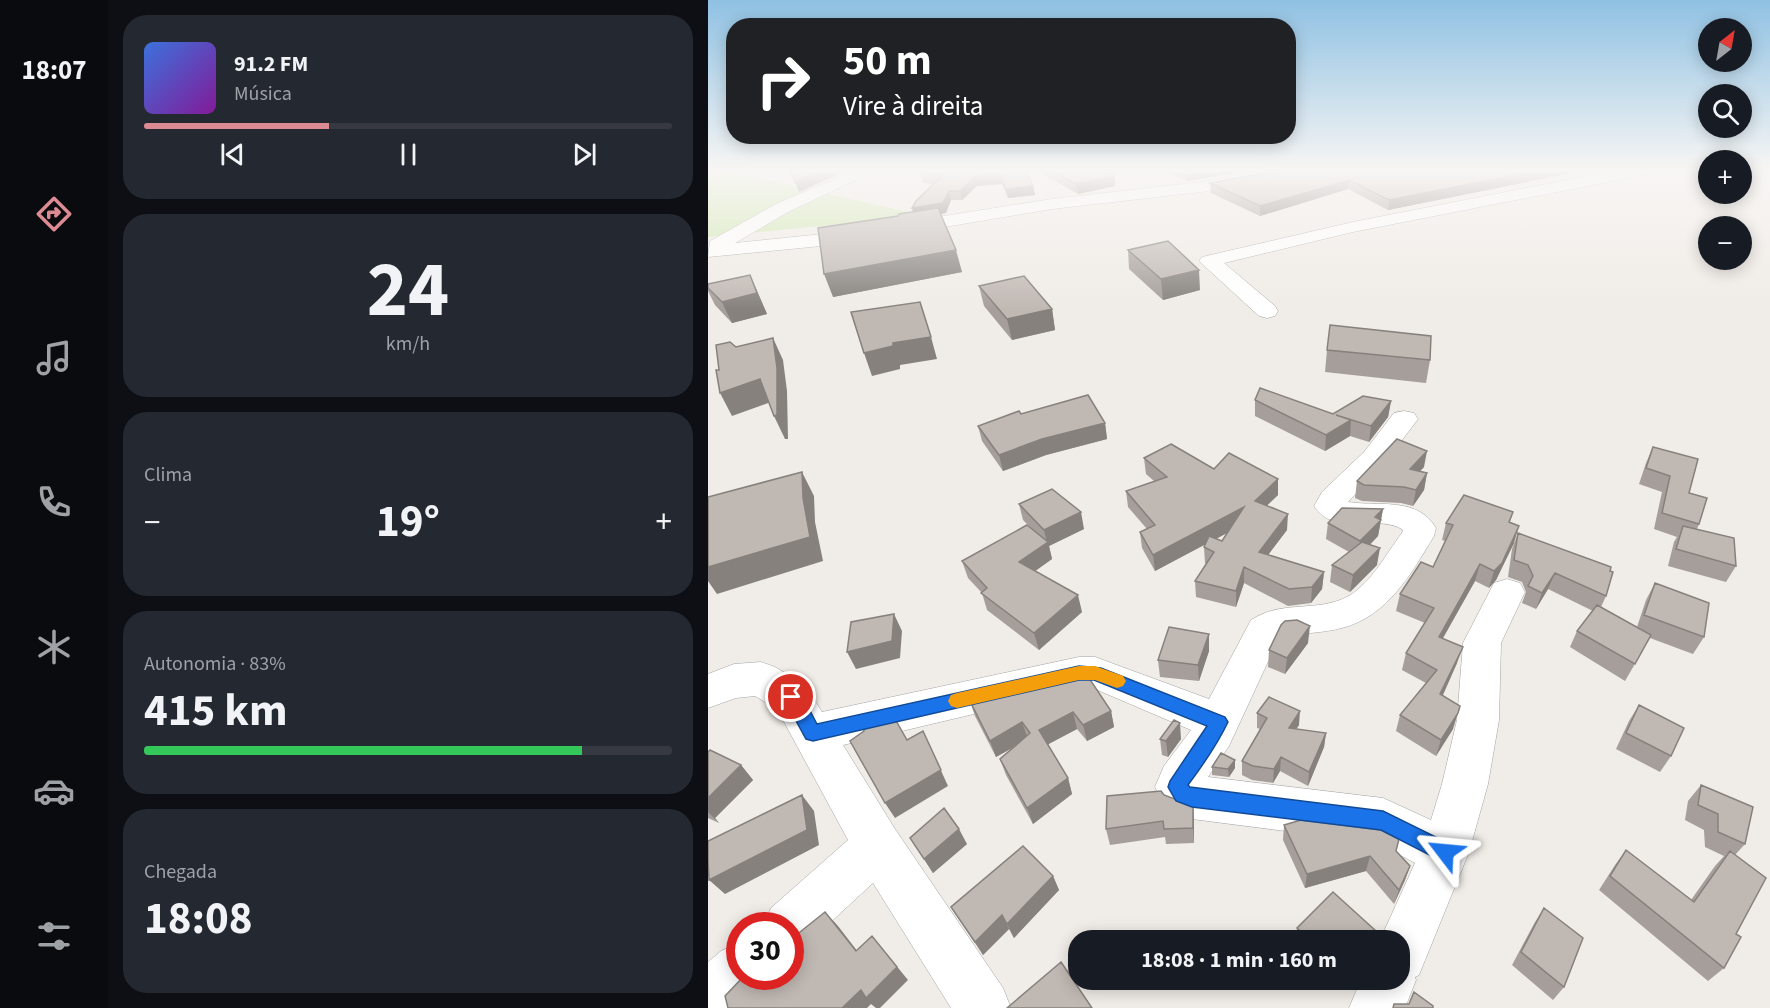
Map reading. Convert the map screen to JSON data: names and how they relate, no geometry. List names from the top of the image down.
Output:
{
  "north": "top right",
  "page": {
    "tabs": "18:07",
    "map_buttons": ["+", "−"],
    "turn": ["50 m", "Vire à direita"],
    "song": ["91.2 FM", "Música"],
    "tile": [
      ["24", "km/h"],
      "Clima",
      ["Autonomia · 83%", "415 km"],
      ["Chegada", "18:08"]
    ],
    "heat": ["−", "19°", "+"],
    "limit": "30",
    "trip": "18:08 · 1 min · 160 m"
  }
}
